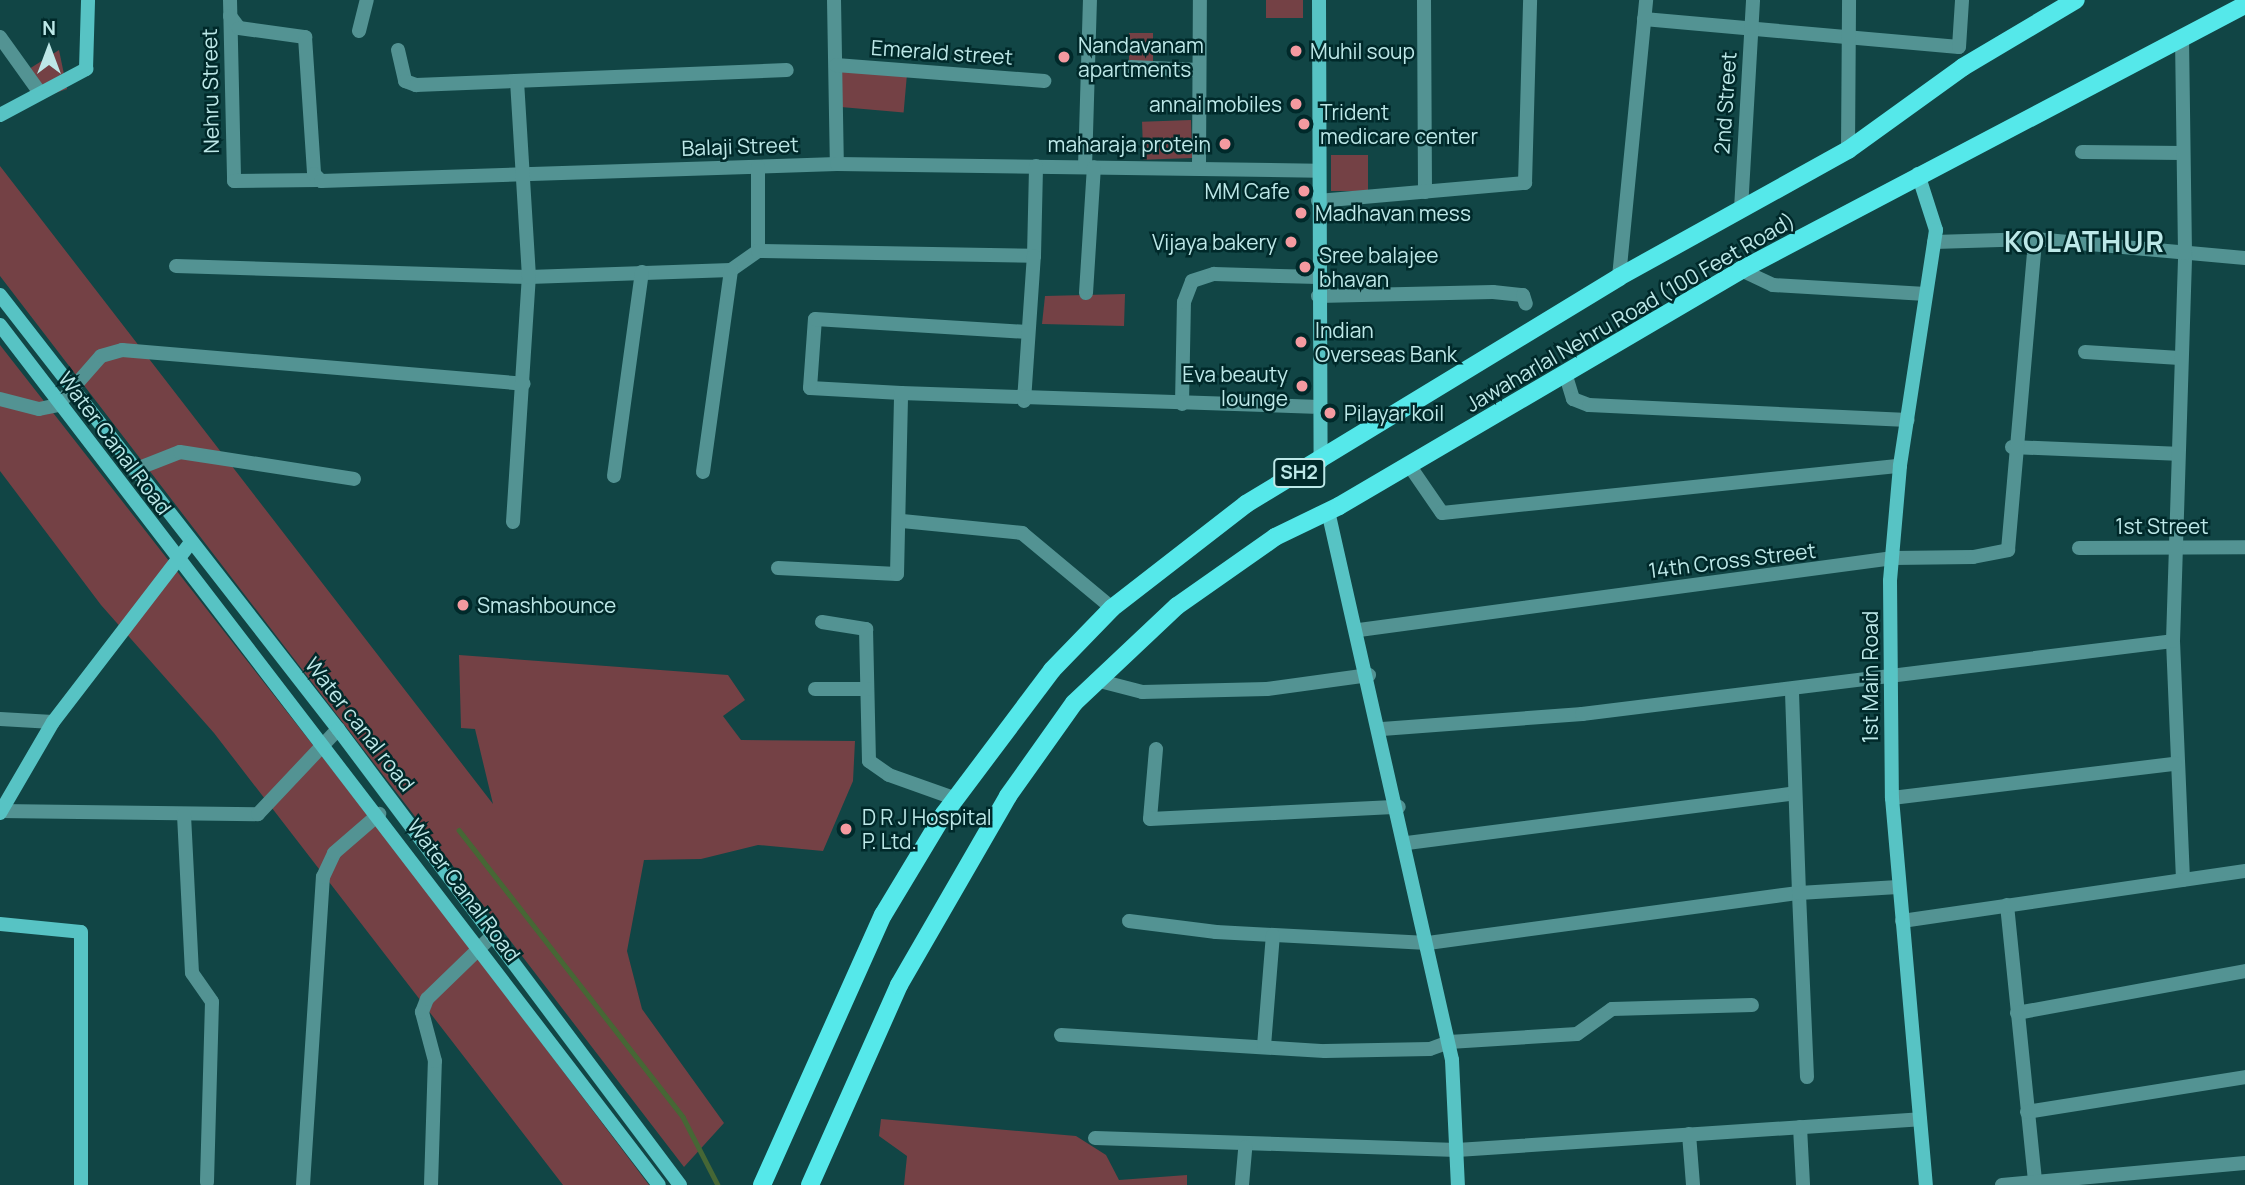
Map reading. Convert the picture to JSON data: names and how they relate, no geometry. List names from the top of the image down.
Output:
{
  "streets": {
    "main road": [
      "Jawaharlal Nehru Road (100 Feet Road)",
      "Water Canal Road",
      "SH2",
      "1st Main Road",
      "Water canal road"
    ],
    "street": [
      "Emerald street",
      "Nehru Street",
      "2nd Street",
      "Balaji Street",
      "1st Street",
      "14th Cross Street"
    ]
  },
  "crossings": [
    ["Nehru Street", "Balaji Street"],
    ["2nd Street", "Jawaharlal Nehru Road (100 Feet Road)"],
    ["Jawaharlal Nehru Road (100 Feet Road)", "1st Main Road"],
    ["14th Cross Street", "1st Main Road"]
  ],
  "districts": ["KOLATHUR"],
  "places": [
    "Muhil soup",
    "Nandavanam apartments",
    "annai mobiles",
    "Trident medicare center",
    "maharaja protein",
    "MM Cafe",
    "Madhavan mess",
    "Vijaya bakery",
    "Sree balajee bhavan",
    "Indian Overseas Bank",
    "Eva beauty lounge",
    "Pilayar koil",
    "Smashbounce",
    "D R J Hospital P. Ltd."
  ],
  "north": "top"
}
